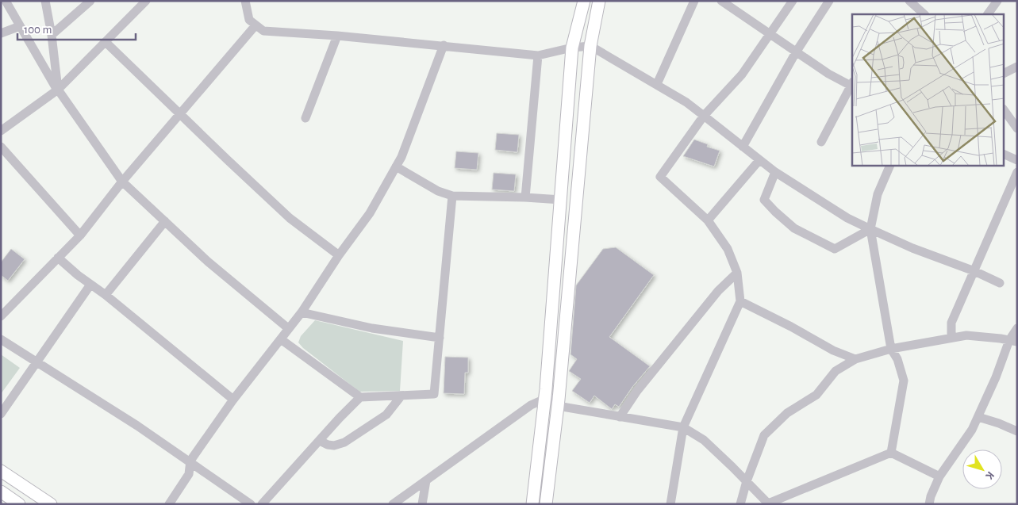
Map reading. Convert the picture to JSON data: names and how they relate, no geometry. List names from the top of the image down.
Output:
{
  "scale_bar": "100 m",
  "north": "bottom right"
}
